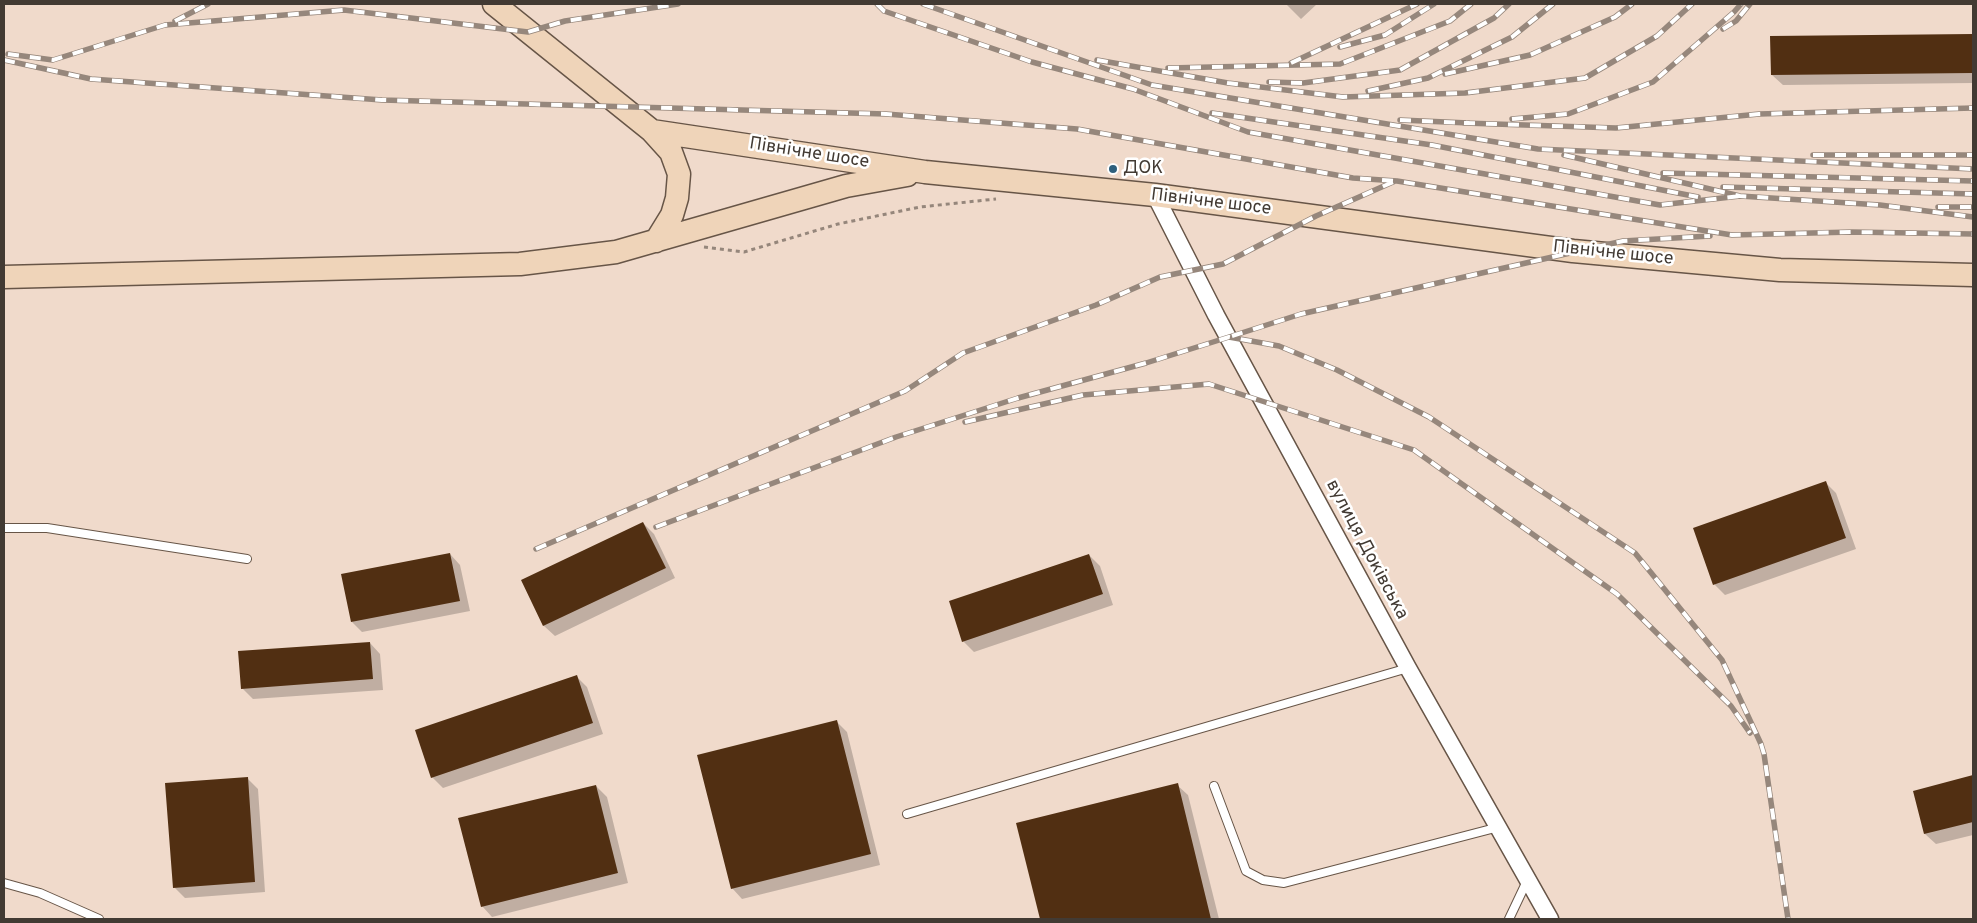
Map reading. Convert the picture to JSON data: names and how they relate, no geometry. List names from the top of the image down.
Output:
{
  "streets": {
    "main road": ["Північне шосе"],
    "street": ["вулиця Доківська"]
  },
  "crossings": [
    ["Північне шосе", "вулиця Доківська"]
  ],
  "places": ["ДОК"]
}
